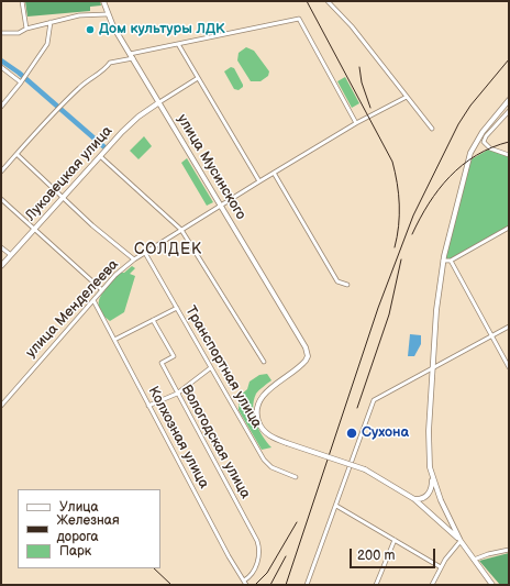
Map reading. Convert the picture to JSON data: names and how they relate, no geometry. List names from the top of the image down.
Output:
{
  "streets": {
    "street": [
      "улица Мусинского",
      "Луковецкая улица",
      "улица Менделеева",
      "Транспортная улица",
      "Колхозная улица",
      "Вологодская улица"
    ]
  },
  "crossings": [
    ["улица Мусинского", "Луковецкая улица"],
    ["улица Мусинского", "улица Менделеева"],
    ["улица Менделеева", "Транспортная улица"],
    ["улица Менделеева", "Колхозная улица"],
    ["Колхозная улица", "Вологодская улица"]
  ],
  "districts": ["СОЛДЕК"],
  "places": ["Дом культуры ЛДК", "Сухона"],
  "legend": ["Улица", "Железная дорога", "Парк"],
  "scale_bar": "200 m"
}
